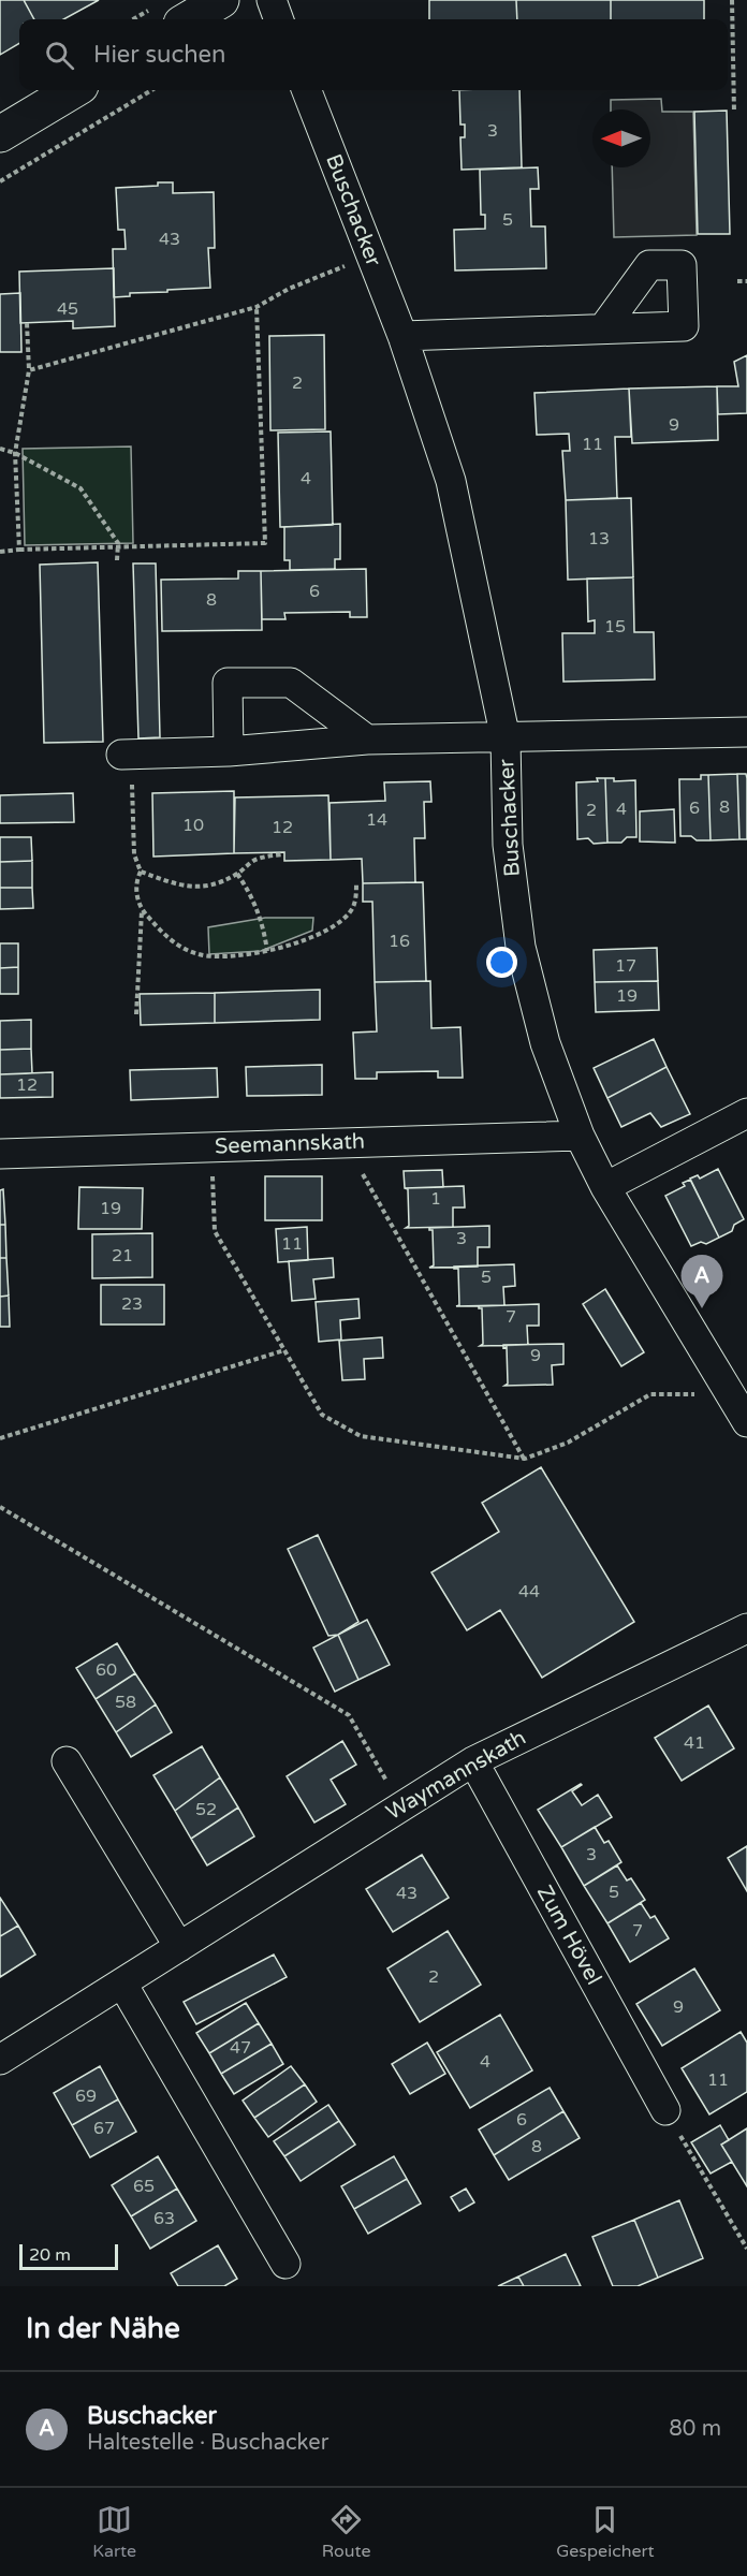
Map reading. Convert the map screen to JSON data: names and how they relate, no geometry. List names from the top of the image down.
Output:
{
  "streets": {
    "street": [
      "Buschacker",
      "Seemannskath",
      "Waymannskath",
      "Zum Hövel"
    ]
  },
  "crossings": [
    ["Buschacker", "Seemannskath"],
    ["Waymannskath", "Zum Hövel"]
  ],
  "house_numbers": [
    "3",
    "5",
    "43",
    "45",
    "2",
    "9",
    "11",
    "4",
    "13",
    "6",
    "8",
    "15",
    "8",
    "6",
    "4",
    "2",
    "14",
    "10",
    "12",
    "16",
    "17",
    "19",
    "12",
    "1",
    "19",
    "3",
    "11",
    "21",
    "5",
    "23",
    "7",
    "9",
    "44",
    "60",
    "58",
    "41",
    "52",
    "3",
    "5",
    "43",
    "7",
    "2",
    "9",
    "47",
    "4",
    "11",
    "69",
    "6",
    "67",
    "8",
    "65",
    "63"
  ],
  "scale_bar": "20 m",
  "north": "left",
  "page": {
    "search": "Hier suchen",
    "pins": "A",
    "scale": "20 m",
    "heading": "In der Nähe",
    "list": [
      {
        "mark": "A",
        "name": "Buschacker",
        "note": "Haltestelle · Buschacker",
        "value": "80 m"
      }
    ],
    "nav": ["Karte", "Route", "Gespeichert"]
  }
}
